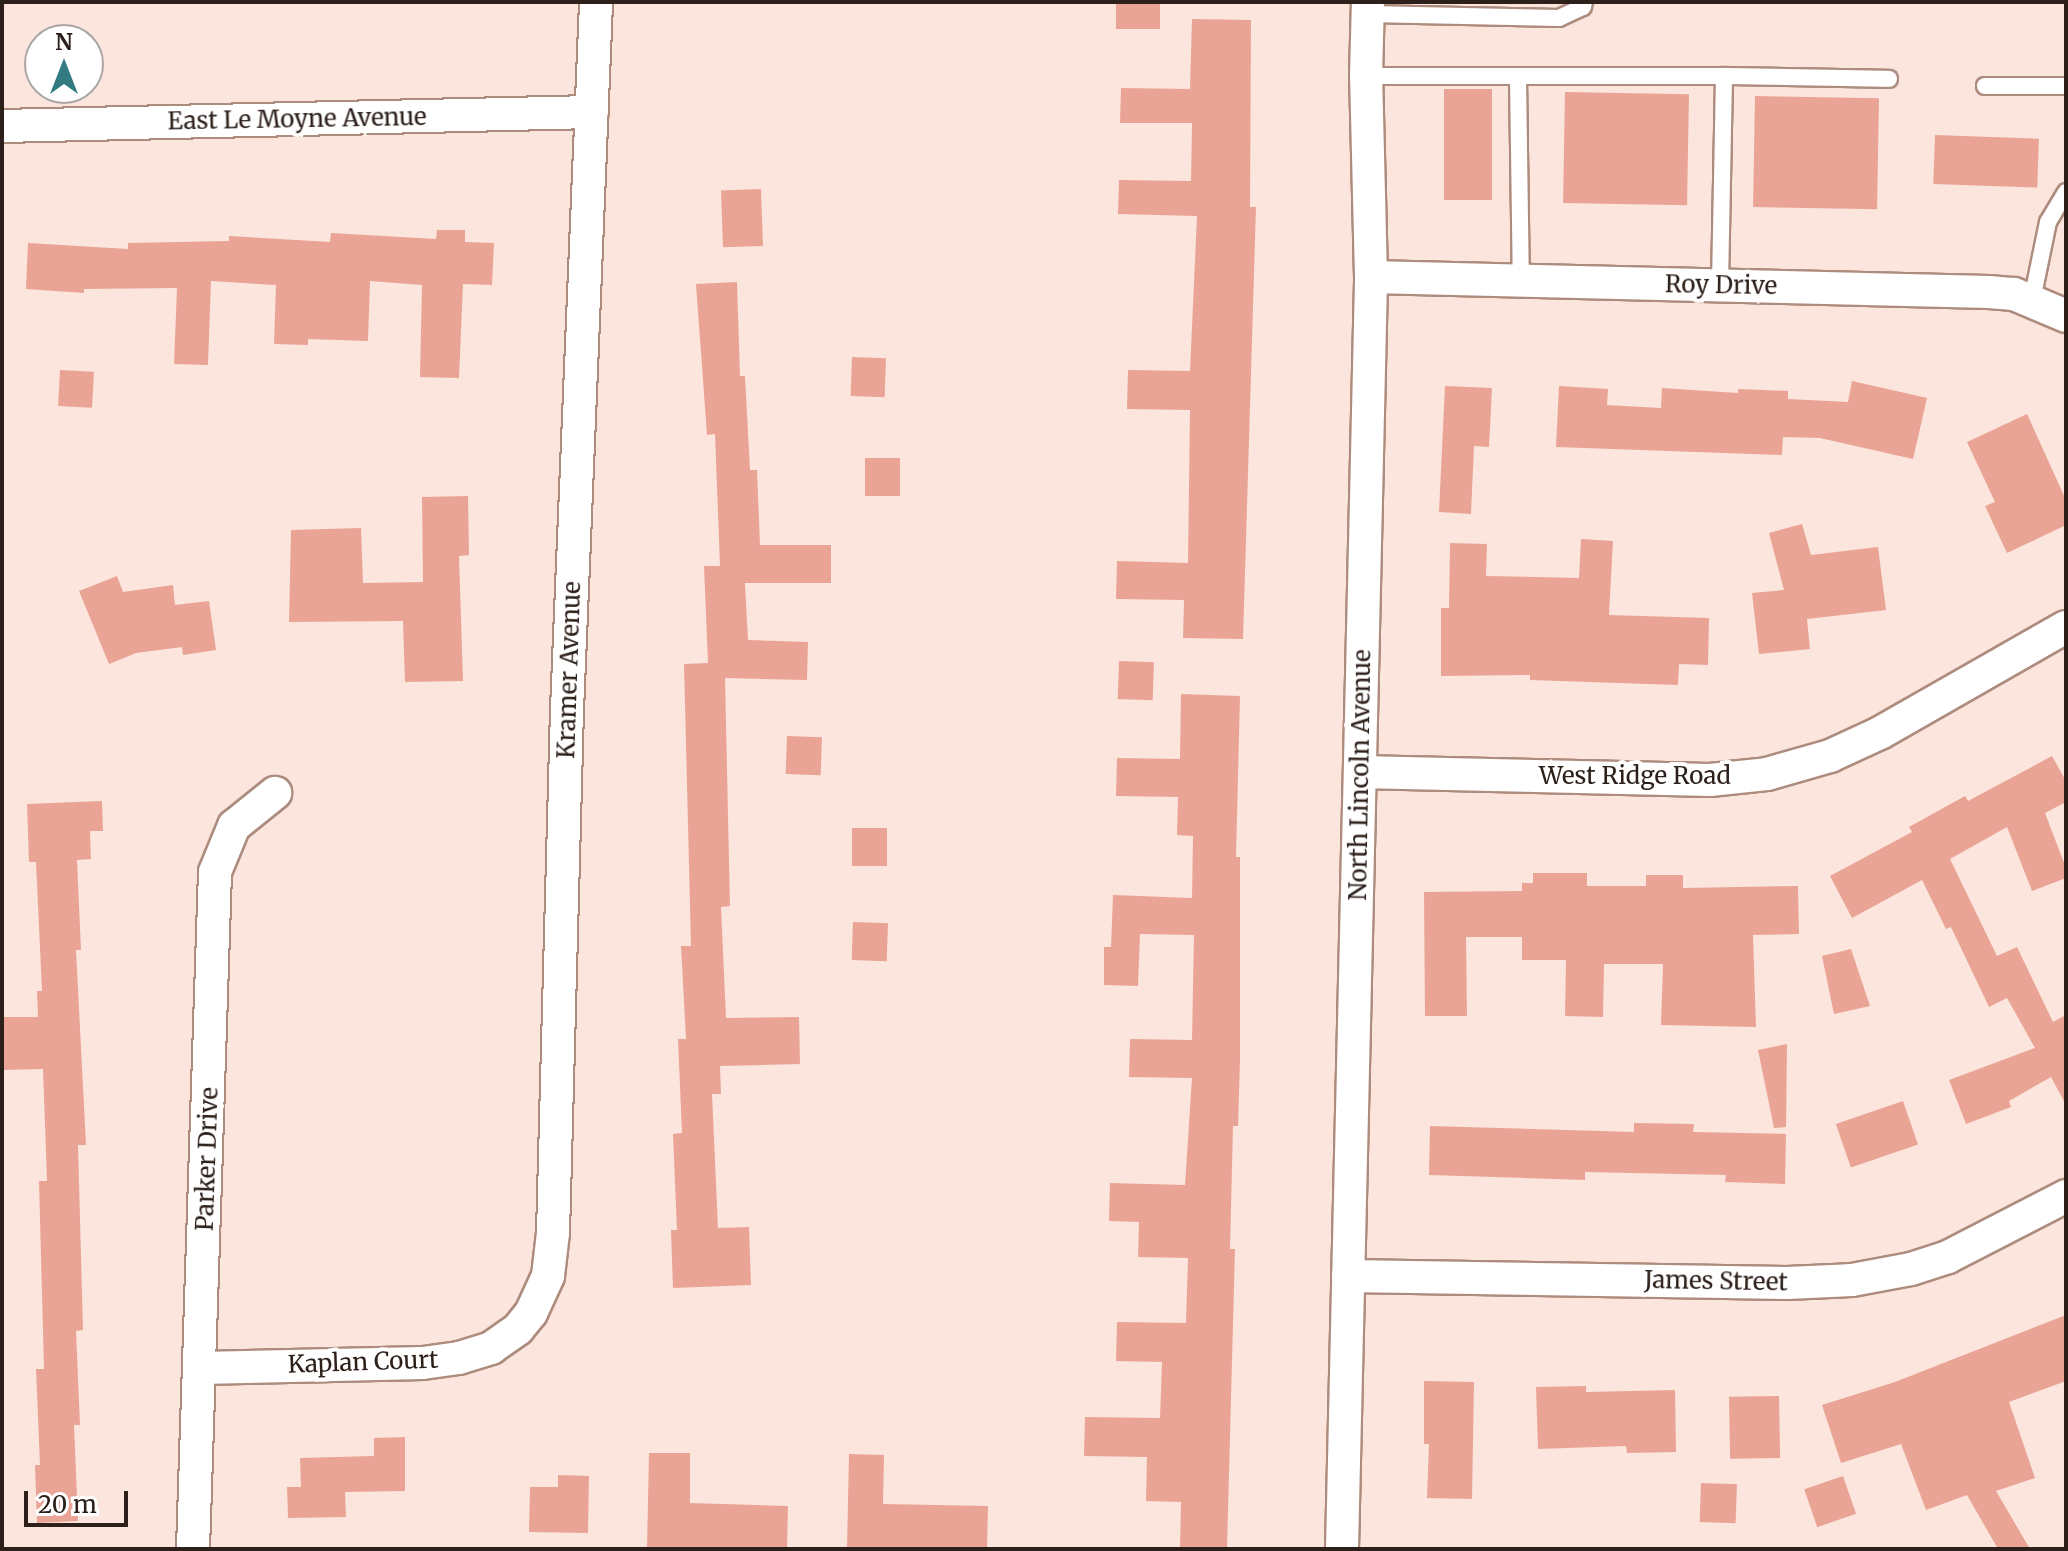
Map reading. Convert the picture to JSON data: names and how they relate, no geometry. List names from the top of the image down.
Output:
{
  "streets": {
    "street": [
      "East Le Moyne Avenue",
      "Roy Drive",
      "Kramer Avenue",
      "North Lincoln Avenue",
      "West Ridge Road",
      "Parker Drive",
      "James Street",
      "Kaplan Court"
    ]
  },
  "crossings": [
    ["East Le Moyne Avenue", "Kramer Avenue"],
    ["Roy Drive", "North Lincoln Avenue"],
    ["Kramer Avenue", "Kaplan Court"],
    ["North Lincoln Avenue", "West Ridge Road"],
    ["North Lincoln Avenue", "James Street"],
    ["Parker Drive", "Kaplan Court"]
  ],
  "scale_bar": "20 m",
  "north": "top"
}
